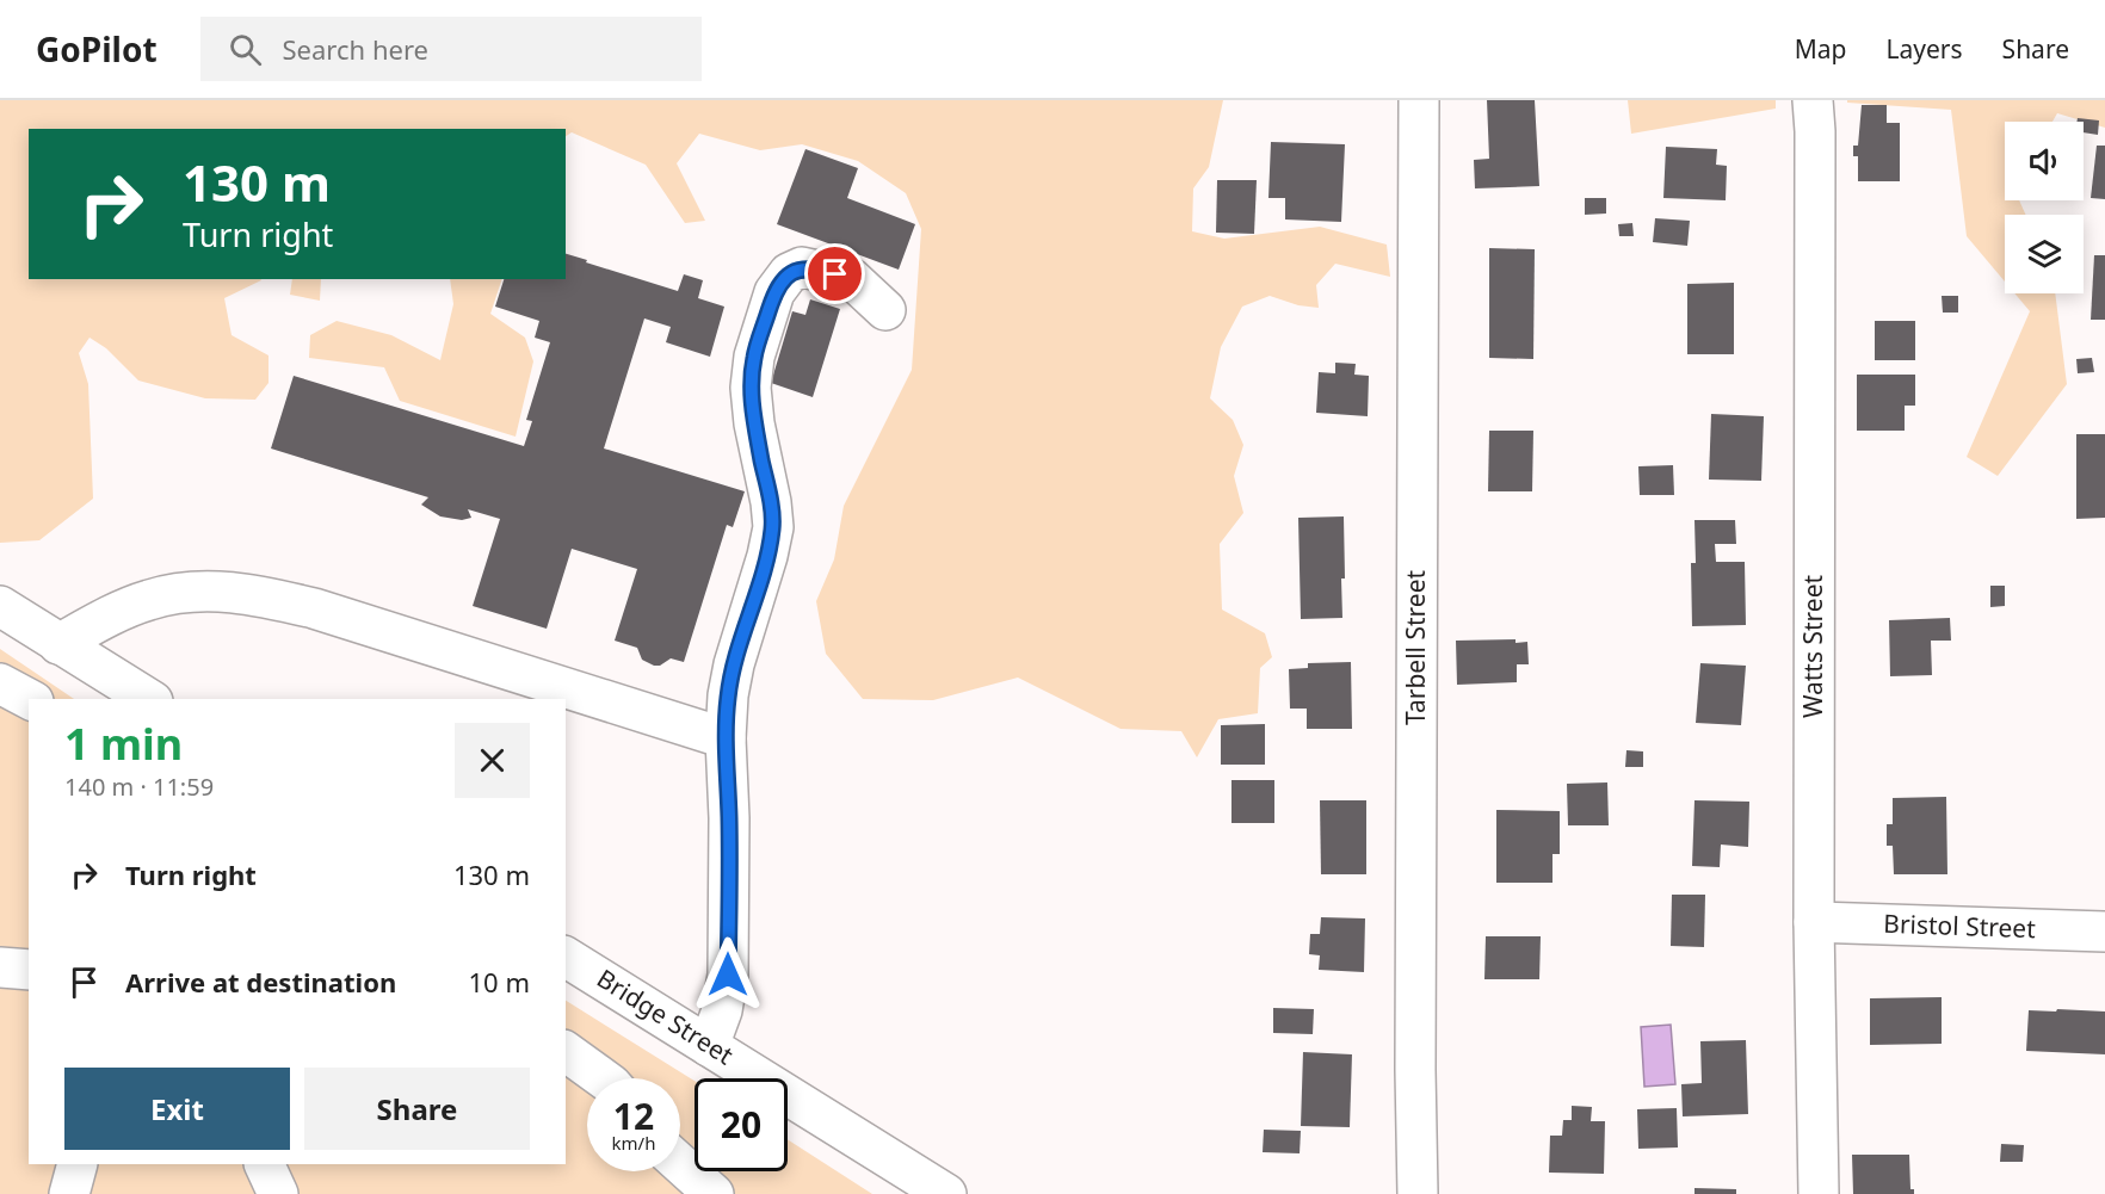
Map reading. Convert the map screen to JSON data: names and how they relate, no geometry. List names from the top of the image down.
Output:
{
  "streets": {
    "street": [
      "Watts Street",
      "Tarbell Street",
      "Bristol Street",
      "Bridge Street"
    ]
  },
  "crossings": [
    ["Watts Street", "Bristol Street"]
  ],
  "page": {
    "header": "GoPilot",
    "search": "Search here",
    "nav": ["Map", "Layers", "Share"],
    "turn": ["130 m", "Turn right"],
    "heading": ["1 min", "140 m · 11:59"],
    "list": [
      {
        "name": "Turn right",
        "value": "130 m"
      },
      {
        "name": "Arrive at destination",
        "value": "10 m"
      }
    ],
    "buttons": ["Exit", "Share"],
    "speed": "12 km/h",
    "limit": "20"
  }
}
